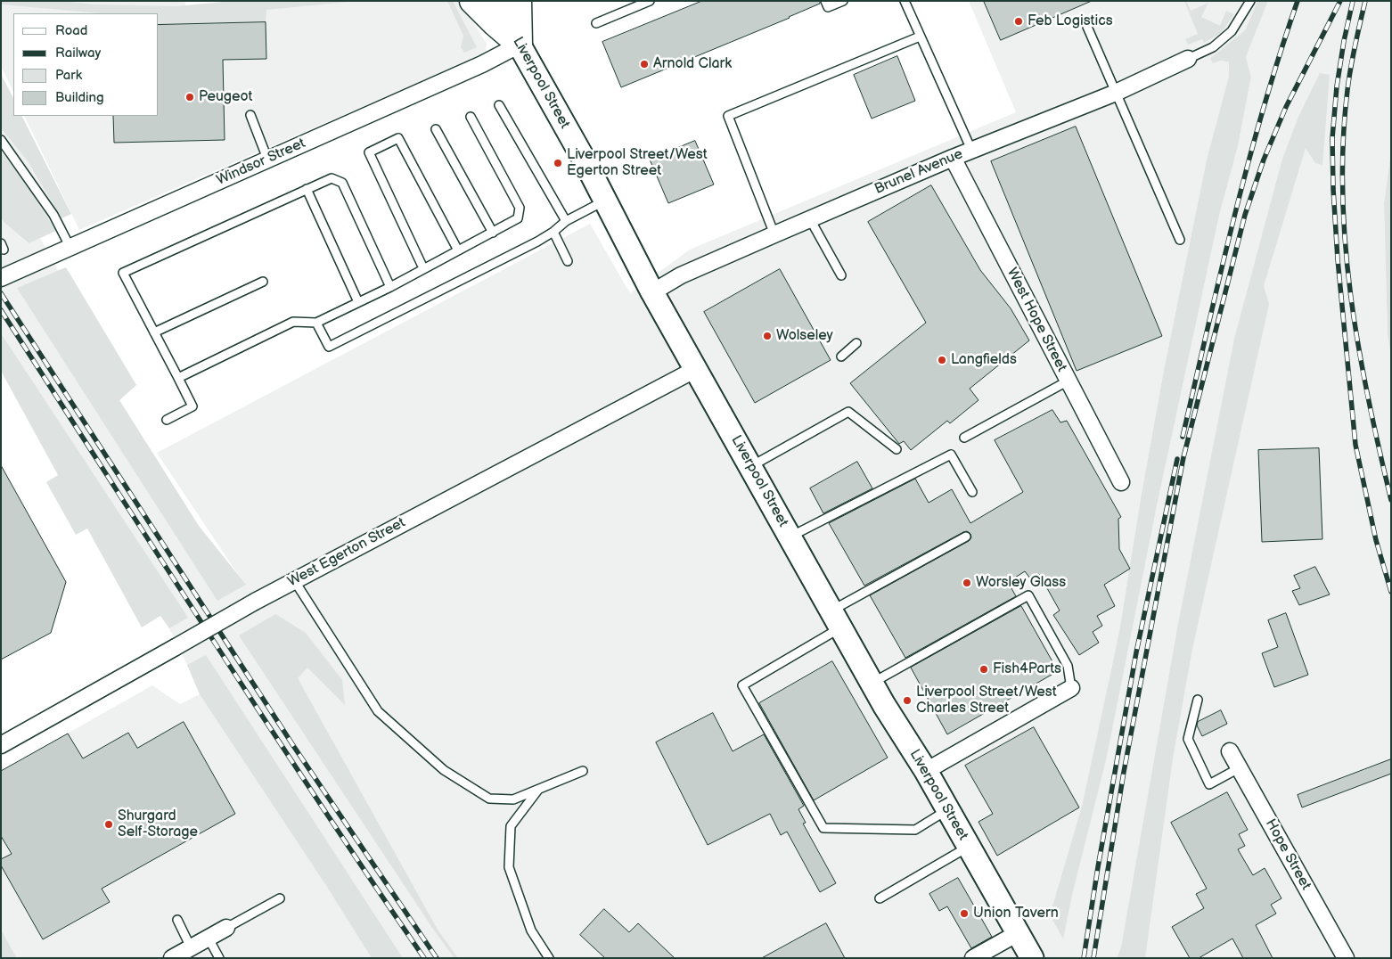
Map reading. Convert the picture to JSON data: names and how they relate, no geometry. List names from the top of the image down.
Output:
{
  "streets": {
    "street": [
      "Liverpool Street",
      "Windsor Street",
      "Brunel Avenue",
      "West Hope Street",
      "West Egerton Street",
      "Hope Street"
    ]
  },
  "crossings": [
    ["Liverpool Street", "Windsor Street"],
    ["Liverpool Street", "Brunel Avenue"],
    ["Liverpool Street", "West Egerton Street"],
    ["Brunel Avenue", "West Hope Street"]
  ],
  "places": [
    "Feb Logistics",
    "Arnold Clark",
    "Peugeot",
    "Liverpool Street/West Egerton Street",
    "Wolseley",
    "Langfields",
    "Worsley Glass",
    "Fish4Parts",
    "Liverpool Street/West Charles Street",
    "Shurgard Self-Storage",
    "Union Tavern"
  ],
  "legend": [
    "Road",
    "Railway",
    "Park",
    "Building"
  ]
}
